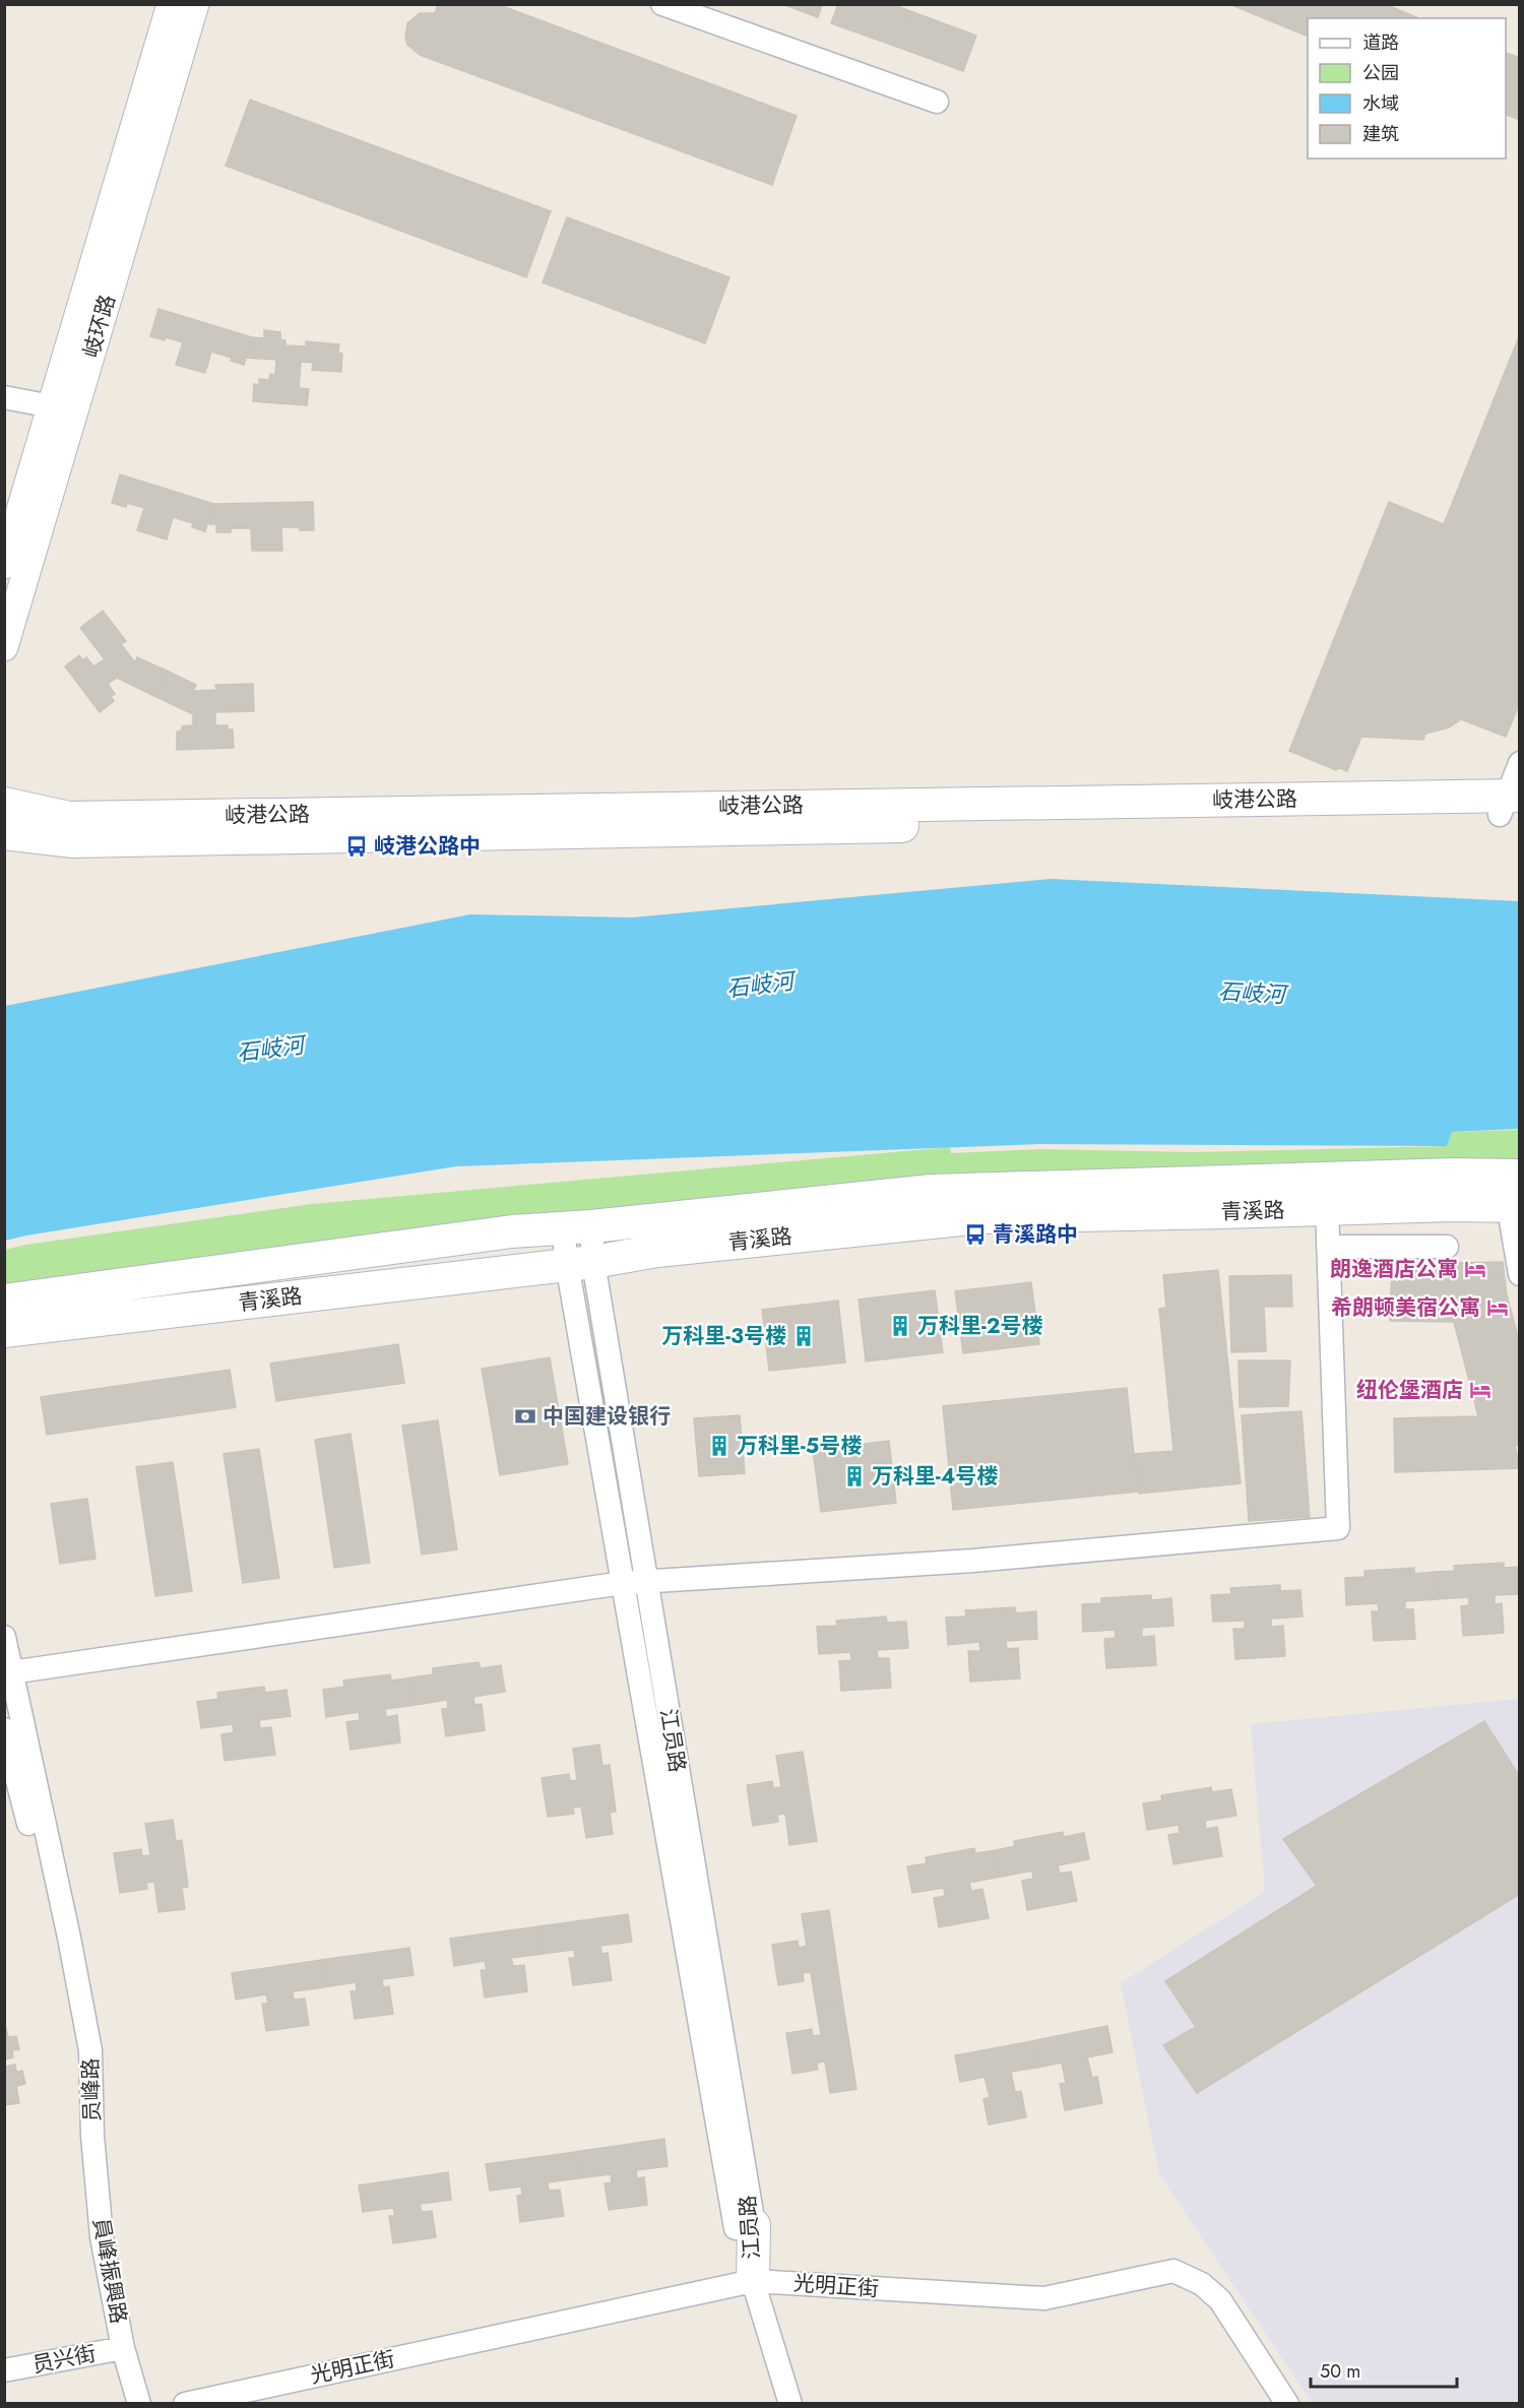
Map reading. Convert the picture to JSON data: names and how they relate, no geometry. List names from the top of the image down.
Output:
{
  "streets": {
    "main road": ["岐港公路", "青溪路", "江员路"],
    "street": [
      "岐环路",
      "员峰路",
      "員峰振興路",
      "光明正街",
      "员兴街"
    ]
  },
  "crossings": [
    ["青溪路", "江员路"],
    ["江员路", "光明正街"],
    ["员峰路", "員峰振興路"],
    ["員峰振興路", "员兴街"]
  ],
  "water": ["石岐河"],
  "places": {
    "bus stop": ["岐港公路中", "青溪路中"],
    "hotel": ["朗逸酒店公寓", "希朗顿美宿公寓", "纽伦堡酒店"],
    "building": [
      "万科里-2号楼",
      "万科里-3号楼",
      "万科里-5号楼",
      "万科里-4号楼"
    ],
    "bank": ["中国建设银行"]
  },
  "legend": [
    "道路",
    "公园",
    "水域",
    "建筑"
  ],
  "scale_bar": "50 m"
}
